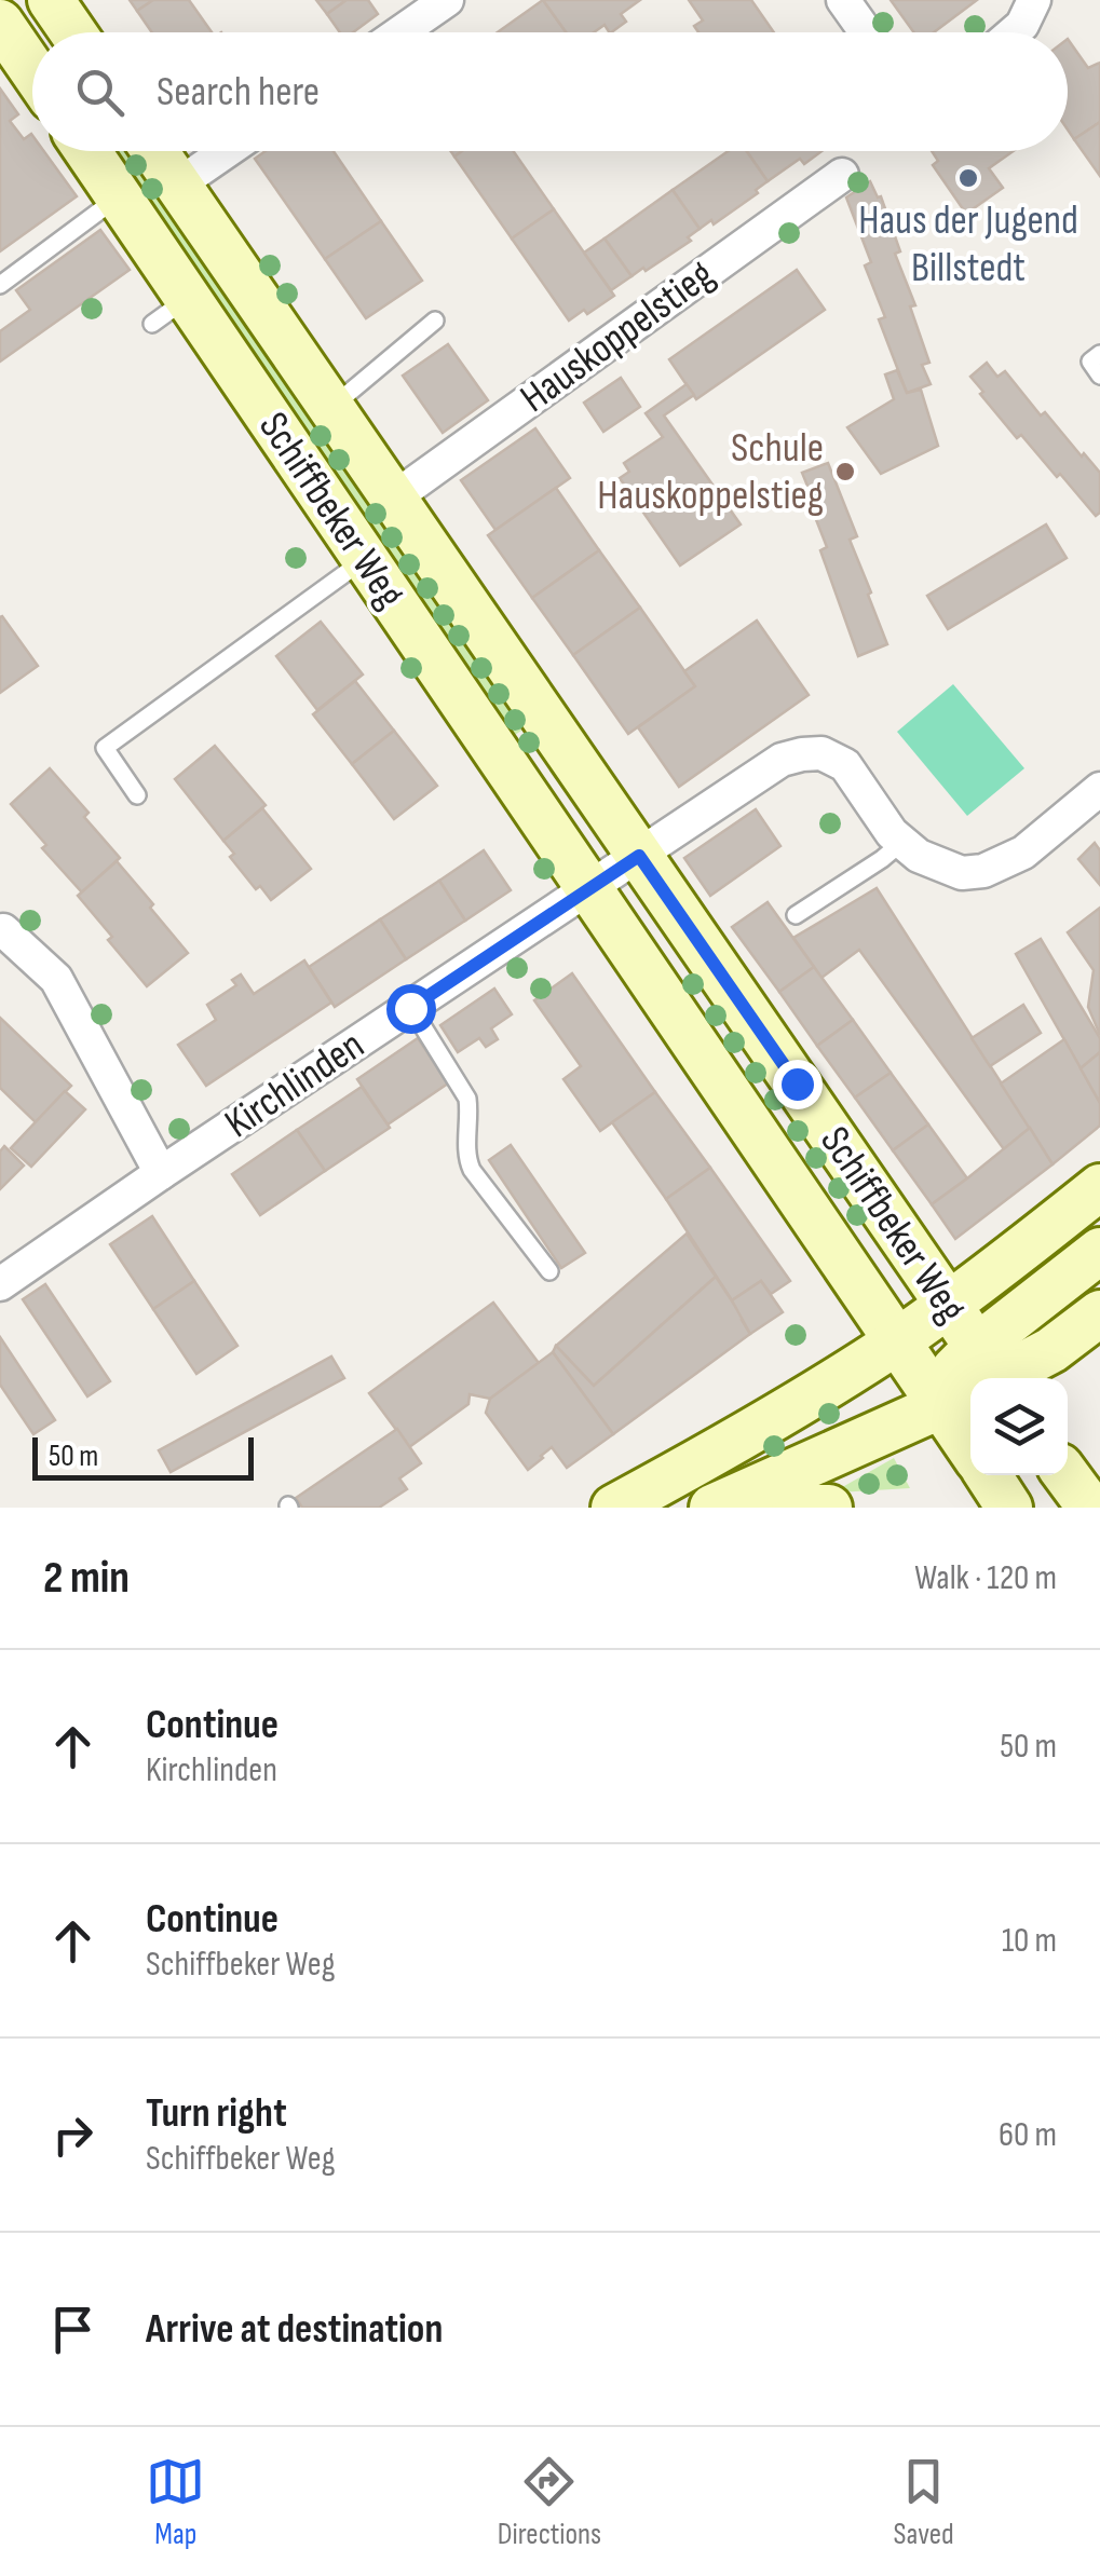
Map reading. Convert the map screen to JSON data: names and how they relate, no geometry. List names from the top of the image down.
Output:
{
  "streets": {
    "main road": ["Schiffbeker Weg"],
    "street": ["Hauskoppelstieg", "Kirchlinden"]
  },
  "crossings": [
    ["Hauskoppelstieg", "Schiffbeker Weg"],
    ["Schiffbeker Weg", "Kirchlinden"]
  ],
  "places": ["Haus der Jugend Billstedt", "Schule Hauskoppelstieg"],
  "scale_bar": "50 m",
  "page": {
    "search": "Search here",
    "scale": "50 m",
    "heading": ["2 min", "Walk · 120 m"],
    "list": [
      ["Continue", "Kirchlinden", "50 m"],
      ["Continue", "Schiffbeker Weg", "10 m"],
      ["Turn right", "Schiffbeker Weg", "60 m"],
      "Arrive at destination"
    ],
    "nav": ["Map", "Directions", "Saved"]
  }
}
